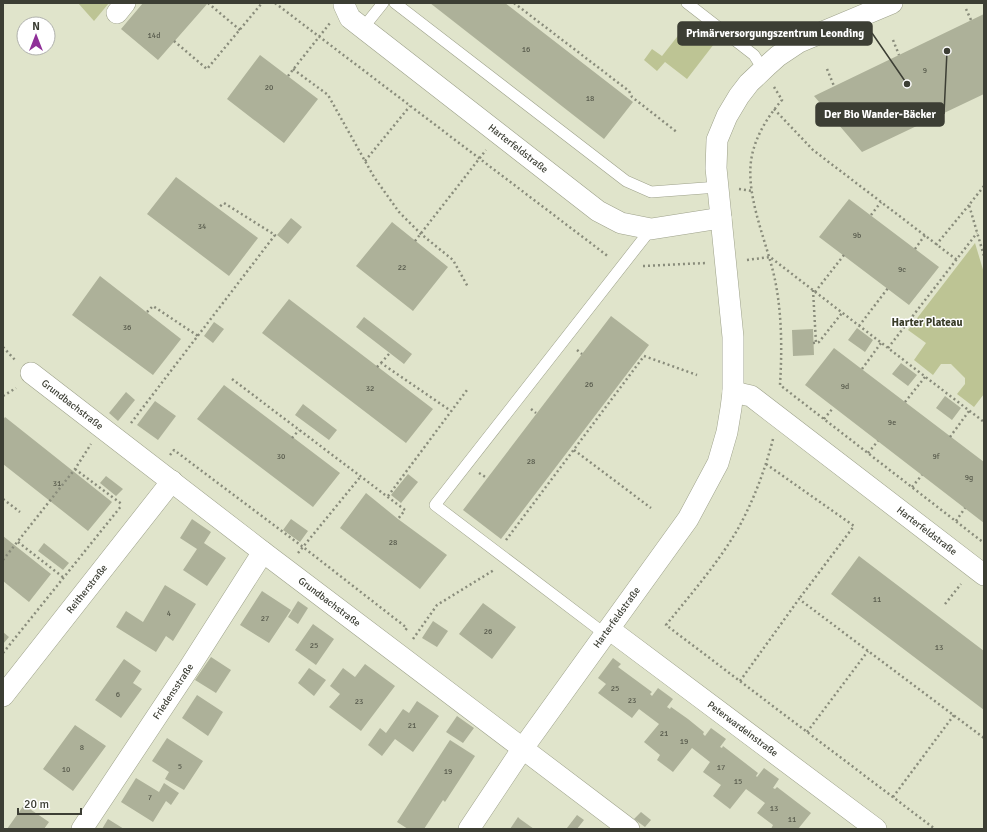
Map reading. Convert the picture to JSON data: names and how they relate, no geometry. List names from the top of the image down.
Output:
{
  "streets": {
    "street": [
      "Harterfeldstraße",
      "Grundbachstraße",
      "Reitherstraße",
      "Friedensstraße",
      "Peterwardeinstraße"
    ]
  },
  "crossings": [
    ["Harterfeldstraße", "Grundbachstraße"],
    ["Harterfeldstraße", "Peterwardeinstraße"],
    ["Grundbachstraße", "Reitherstraße"],
    ["Grundbachstraße", "Friedensstraße"]
  ],
  "districts": ["Harter Plateau"],
  "places": ["Der Bio Wander-Bäcker", "Primärversorgungszentrum Leonding"],
  "house_numbers": [
    "14d",
    "16",
    "9",
    "20",
    "18",
    "34",
    "9b",
    "22",
    "9c",
    "36",
    "26",
    "9d",
    "32",
    "9e",
    "30",
    "9f",
    "28",
    "9g",
    "31",
    "28",
    "11",
    "4",
    "27",
    "26",
    "25",
    "13",
    "25",
    "6",
    "23",
    "23",
    "21",
    "21",
    "19",
    "8",
    "5",
    "17",
    "10",
    "19",
    "15",
    "7",
    "13",
    "11"
  ],
  "scale_bar": "20 m",
  "north": "top"
}
